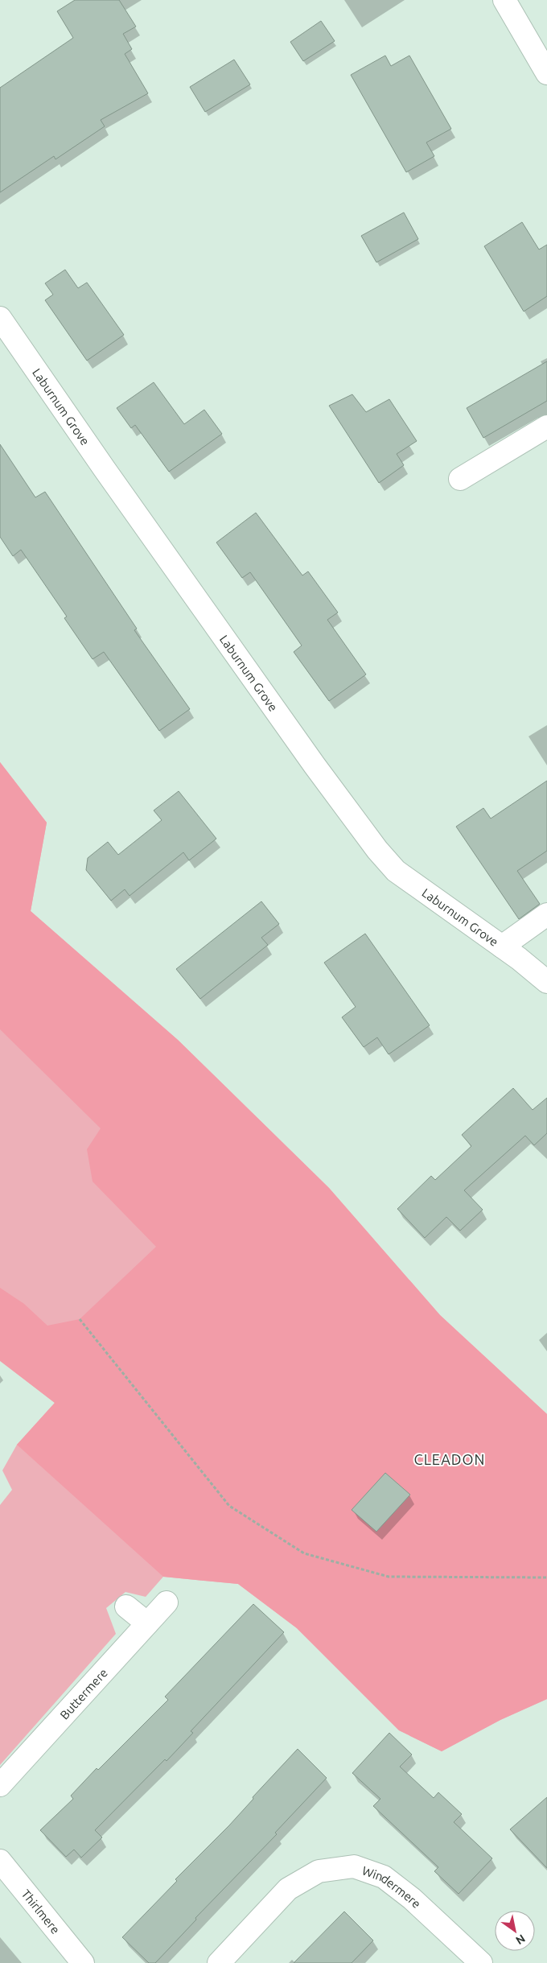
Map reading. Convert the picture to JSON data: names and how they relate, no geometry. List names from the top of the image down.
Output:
{
  "streets": {
    "street": [
      "Laburnum Grove",
      "Buttermere",
      "Windermere",
      "Thirlmere"
    ]
  },
  "districts": ["CLEADON"],
  "north": "bottom right"
}
